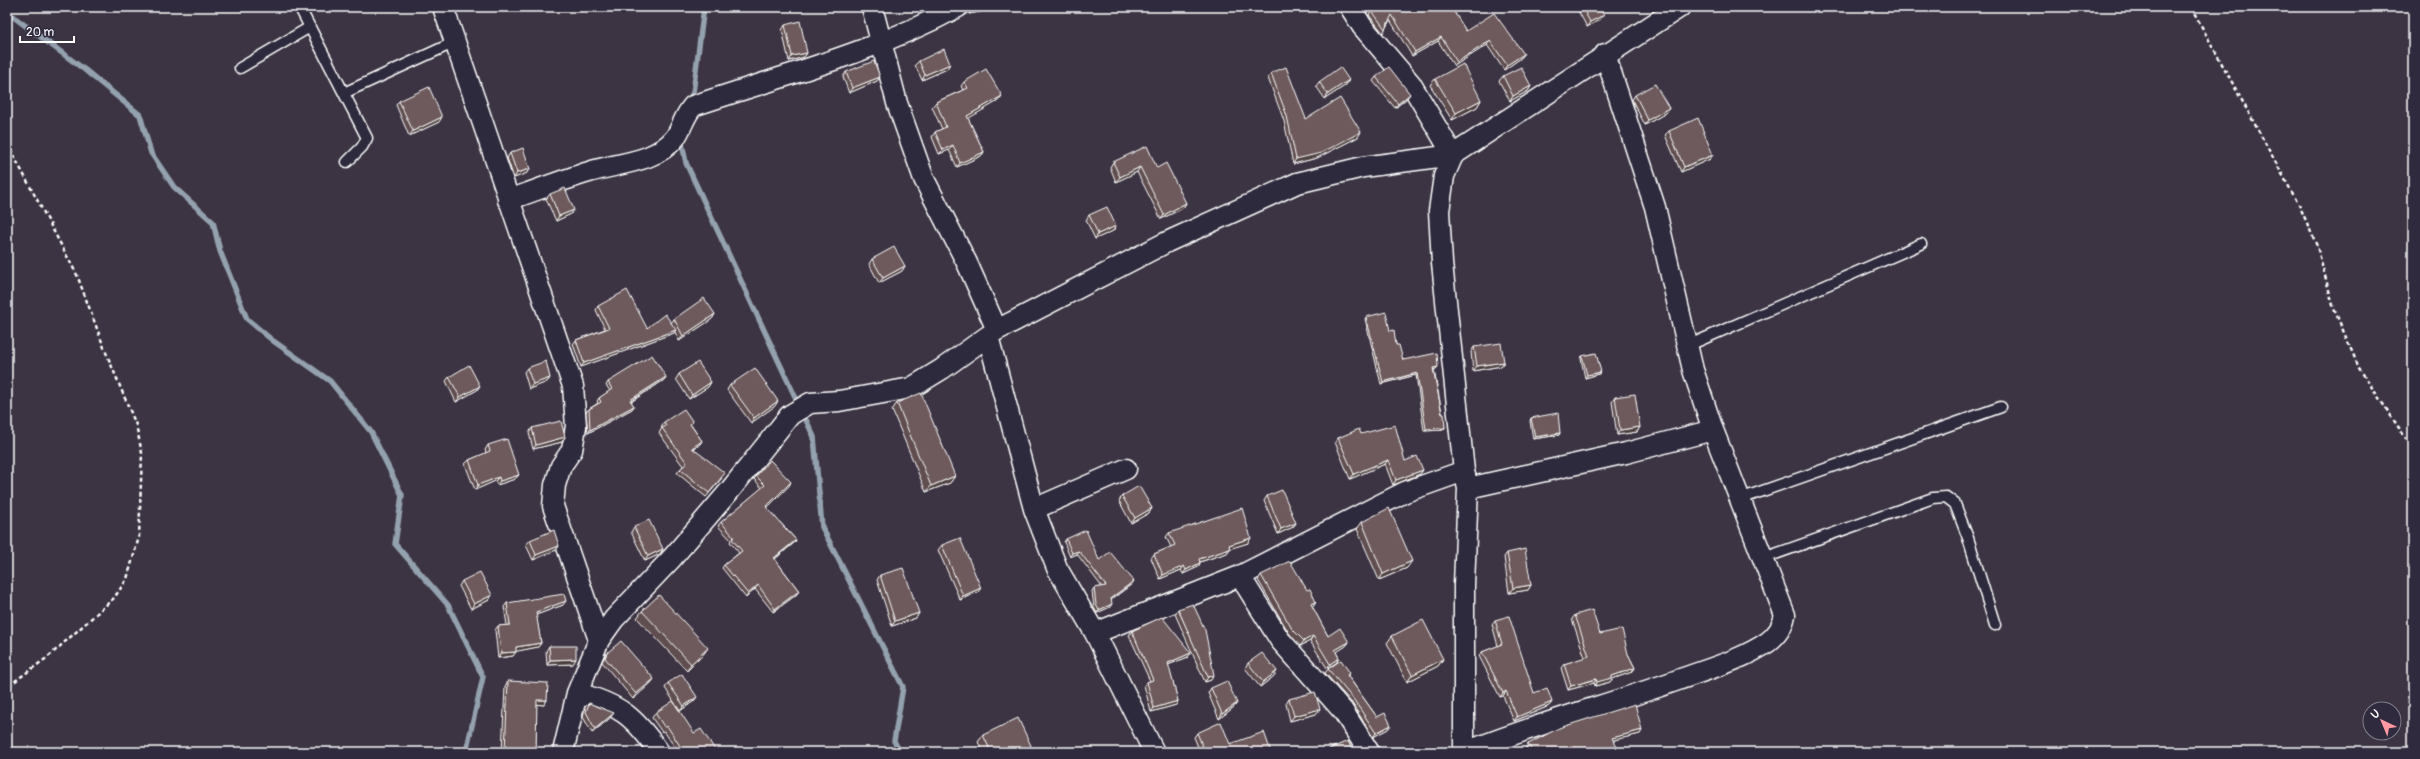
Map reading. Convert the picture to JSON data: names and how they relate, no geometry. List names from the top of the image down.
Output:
{
  "scale_bar": "20 m",
  "north": "top left"
}
